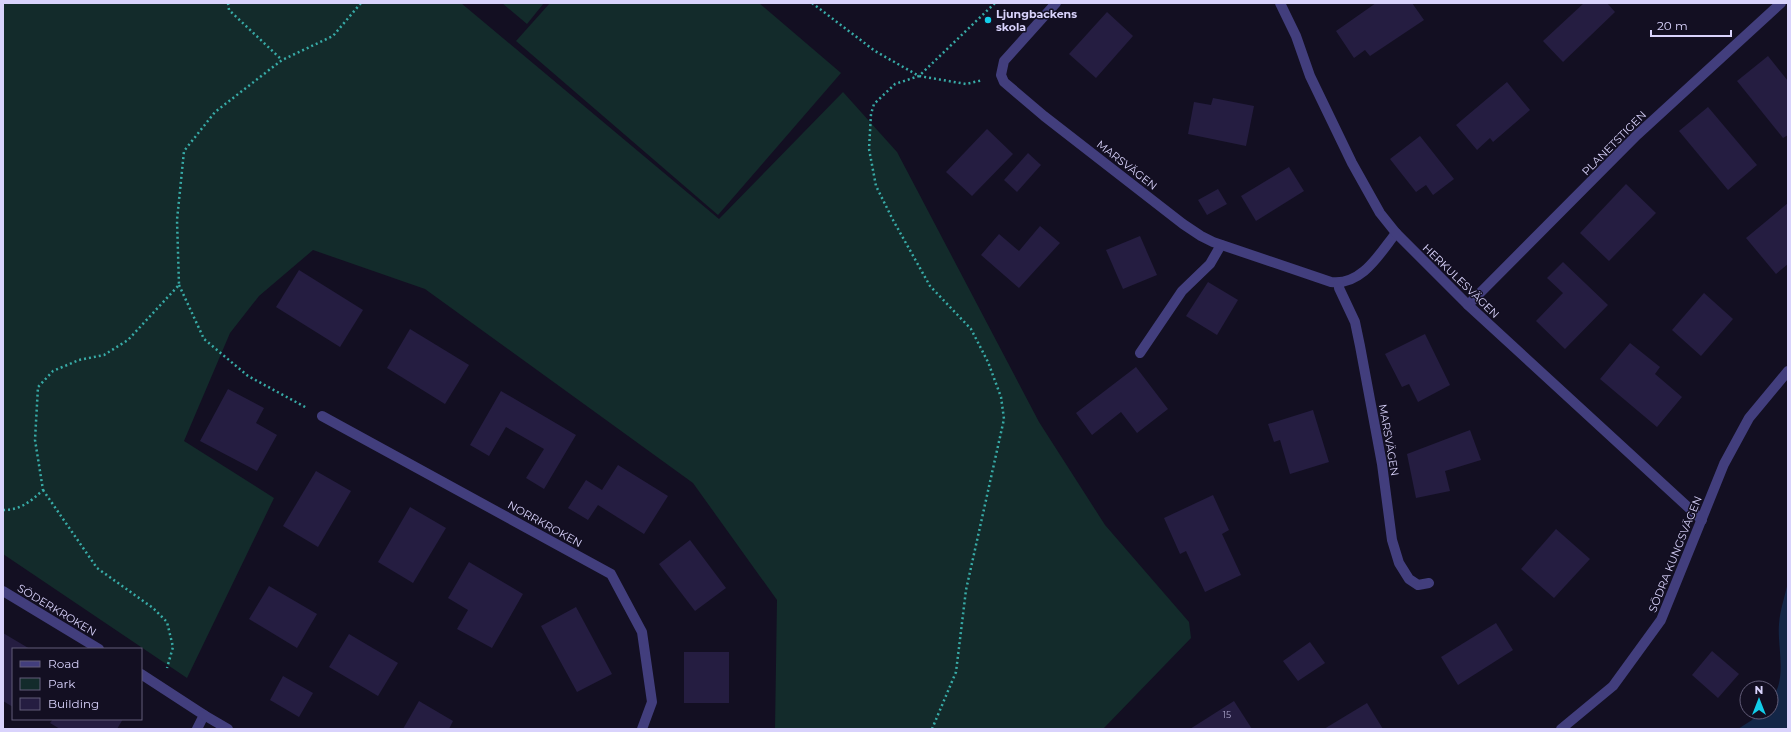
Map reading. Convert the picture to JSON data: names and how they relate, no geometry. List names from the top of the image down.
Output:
{
  "streets": {
    "street": [
      "PLANETSTIGEN",
      "MARSVÄGEN",
      "HERKULESVÄGEN",
      "NORRKROKEN",
      "SÖDRA KUNGSVÄGEN",
      "SÖDERKROKEN"
    ]
  },
  "crossings": [
    ["PLANETSTIGEN", "HERKULESVÄGEN"],
    ["HERKULESVÄGEN", "SÖDRA KUNGSVÄGEN"]
  ],
  "places": ["Ljungbackens skola"],
  "house_numbers": ["15"],
  "legend": ["Road", "Park", "Building"],
  "scale_bar": "20 m",
  "north": "top"
}
